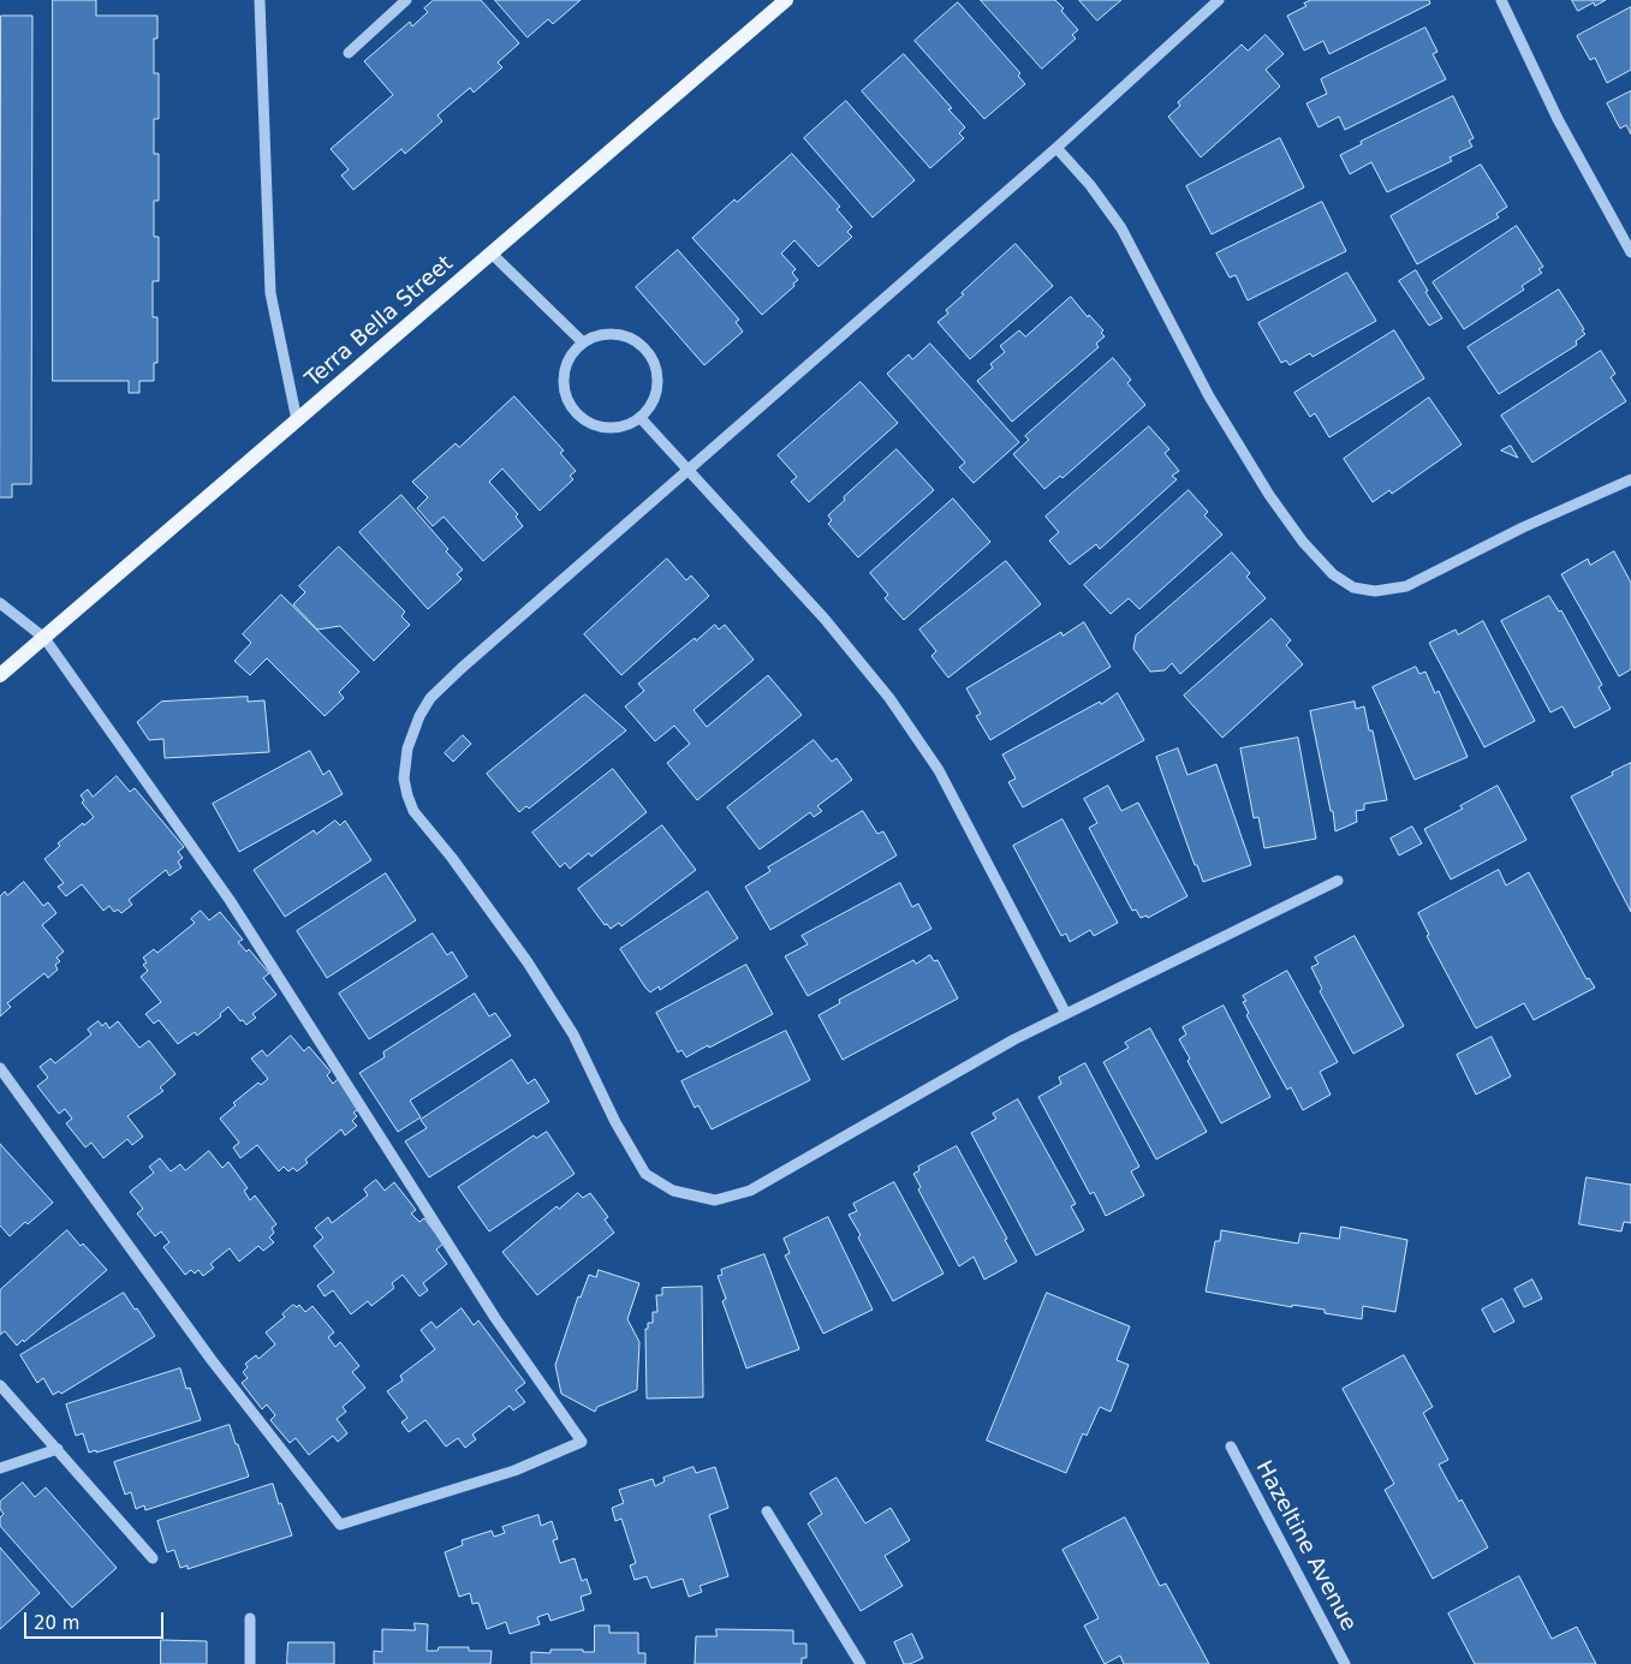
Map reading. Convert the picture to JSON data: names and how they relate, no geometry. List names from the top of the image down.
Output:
{
  "streets": {
    "main road": ["Terra Bella Street"],
    "street": ["Hazeltine Avenue"]
  },
  "scale_bar": "20 m"
}
